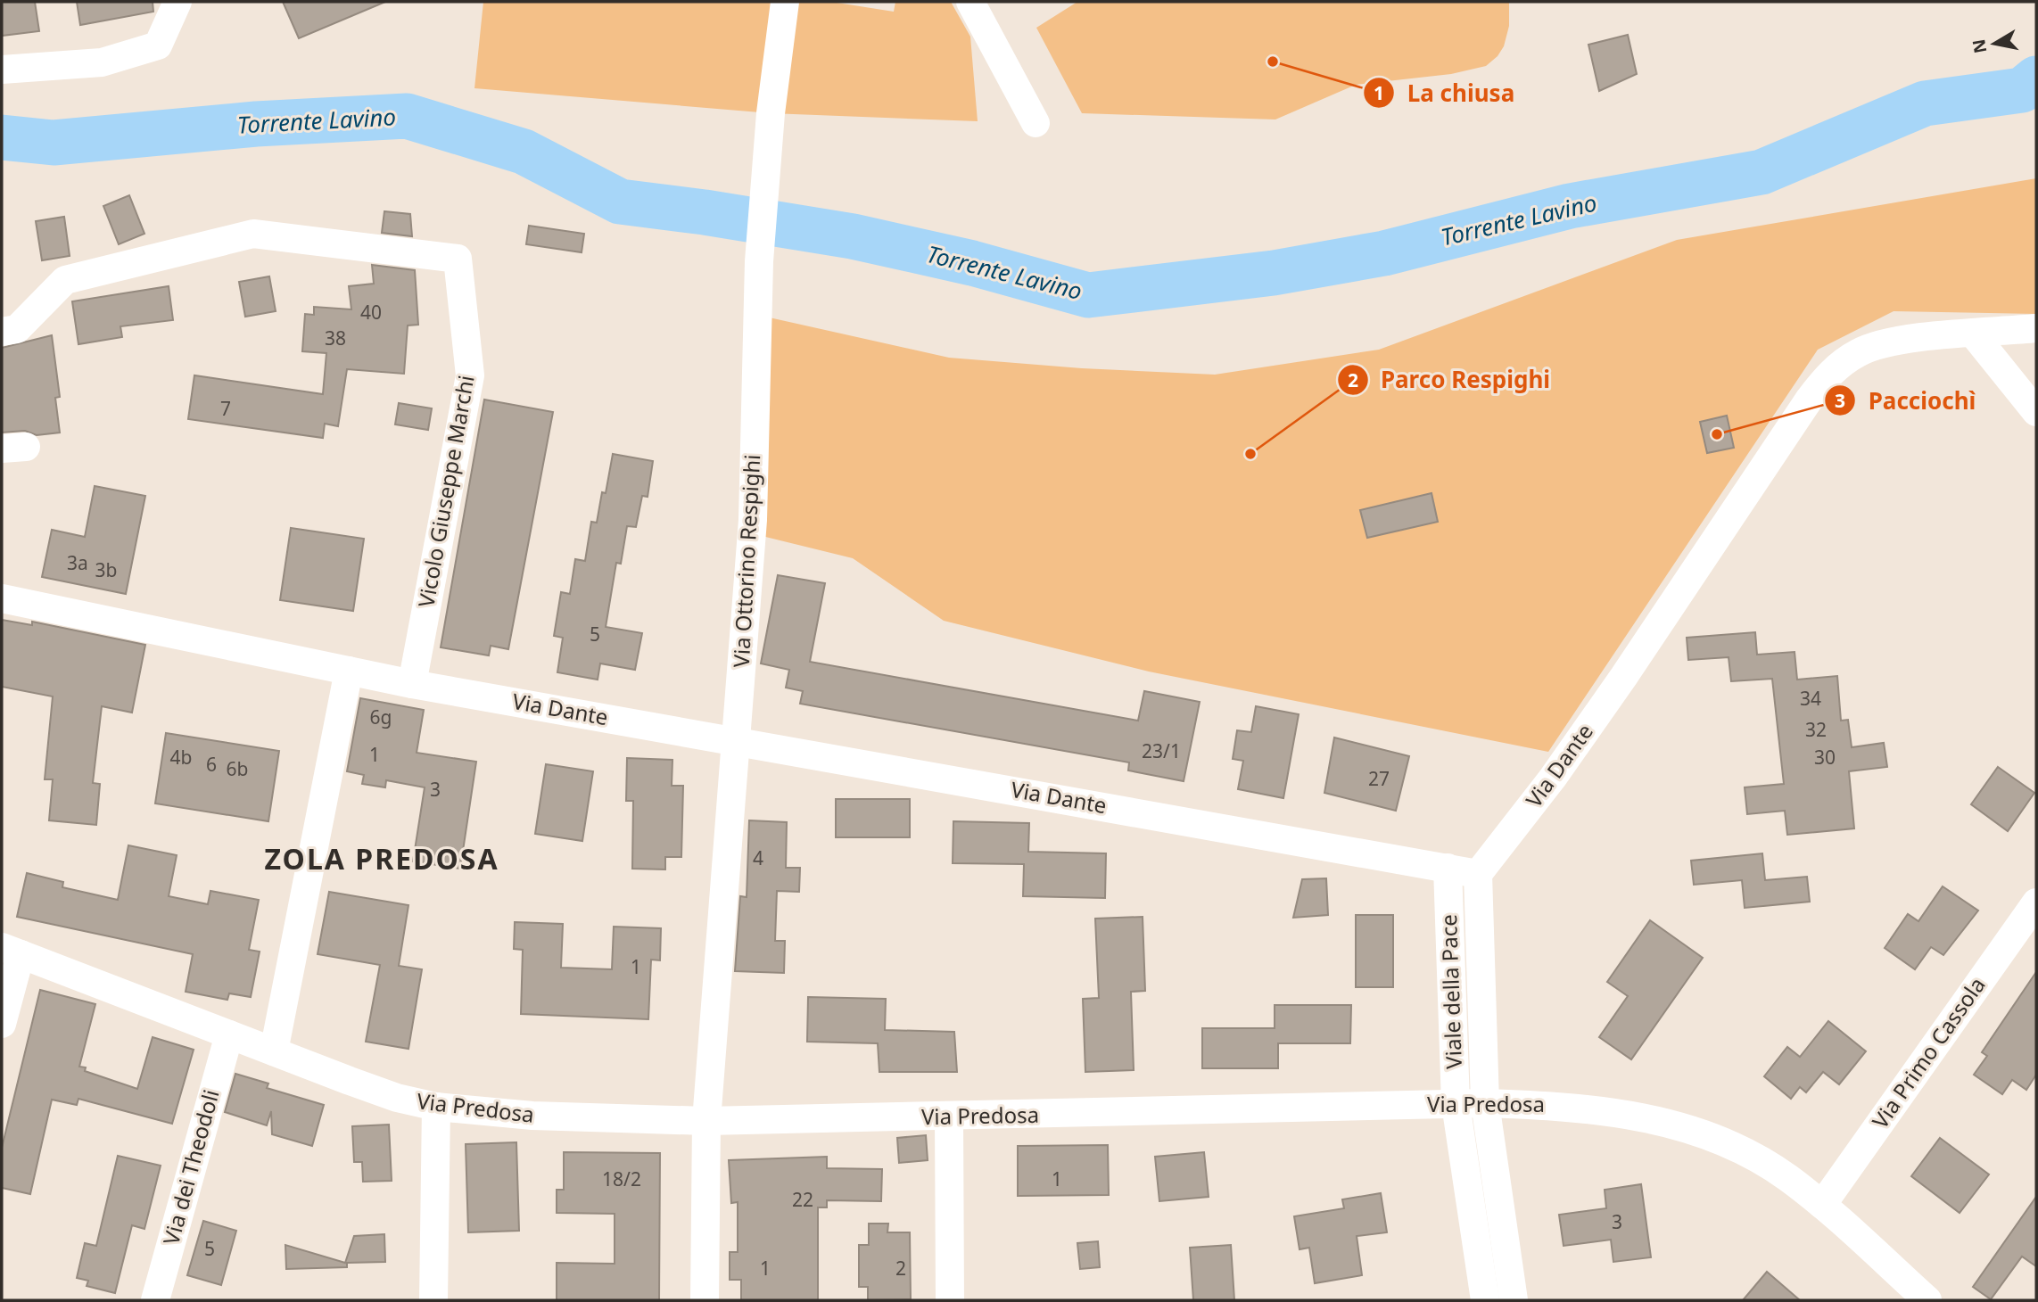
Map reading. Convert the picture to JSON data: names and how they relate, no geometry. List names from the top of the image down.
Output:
{
  "streets": {
    "street": [
      "Vicolo Giuseppe Marchi",
      "Via Ottorino Respighi",
      "Via Dante",
      "Viale della Pace",
      "Via Primo Cassola",
      "Via Predosa",
      "Via dei Theodoli"
    ]
  },
  "crossings": [
    ["Vicolo Giuseppe Marchi", "Via Dante"],
    ["Via Ottorino Respighi", "Via Dante"],
    ["Via Ottorino Respighi", "Via Predosa"],
    ["Via Dante", "Viale della Pace"],
    ["Viale della Pace", "Via Predosa"],
    ["Via Primo Cassola", "Via Predosa"],
    ["Via Predosa", "Via dei Theodoli"]
  ],
  "districts": ["ZOLA PREDOSA"],
  "water": ["Torrente Lavino"],
  "places": ["La chiusa", "Pacciochì", "Parco Respighi"],
  "house_numbers": [
    "40",
    "38",
    "7",
    "3a",
    "3b",
    "5",
    "34",
    "6g",
    "32",
    "23/1",
    "1",
    "4b",
    "30",
    "6",
    "6b",
    "27",
    "3",
    "4",
    "1",
    "18/2",
    "1",
    "22",
    "3",
    "5",
    "1",
    "2"
  ],
  "north": "left"
}
